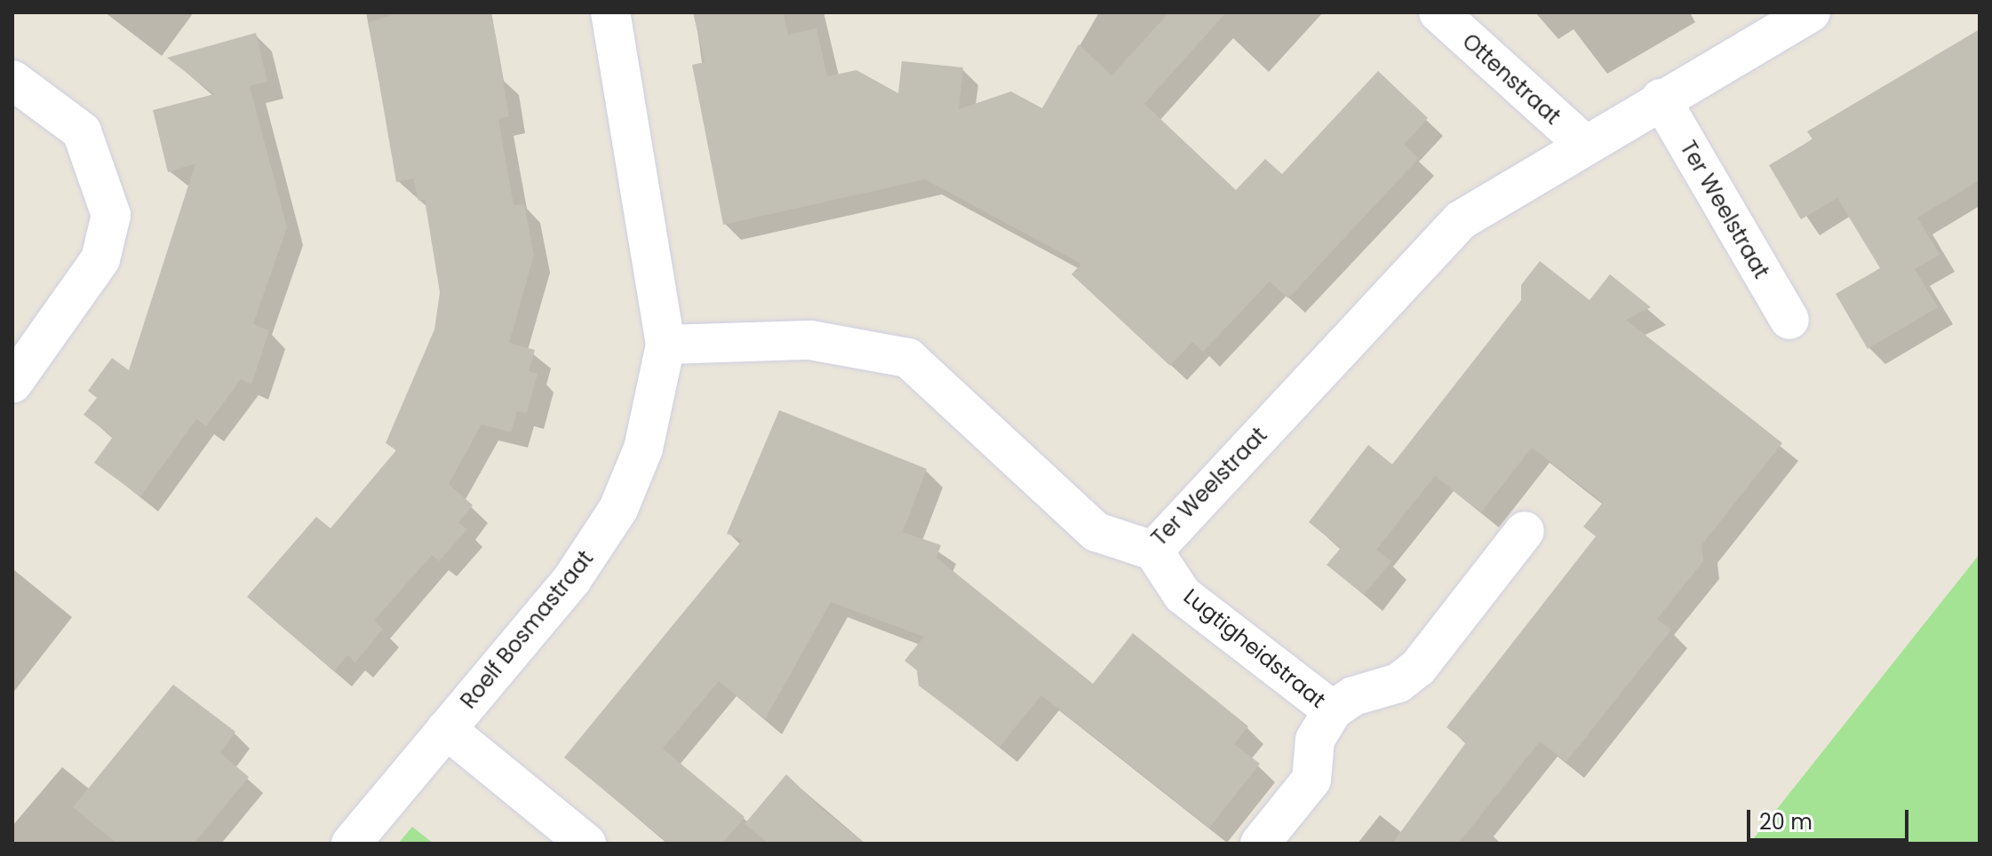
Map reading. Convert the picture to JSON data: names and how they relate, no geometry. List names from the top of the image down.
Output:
{
  "streets": {
    "street": [
      "Ottenstraat",
      "Ter Weelstraat",
      "Roelf Bosmastraat",
      "Lugtigheidstraat"
    ]
  },
  "crossings": [
    ["Ottenstraat", "Ter Weelstraat"],
    ["Ter Weelstraat", "Roelf Bosmastraat"],
    ["Ter Weelstraat", "Lugtigheidstraat"]
  ],
  "scale_bar": "20 m"
}
